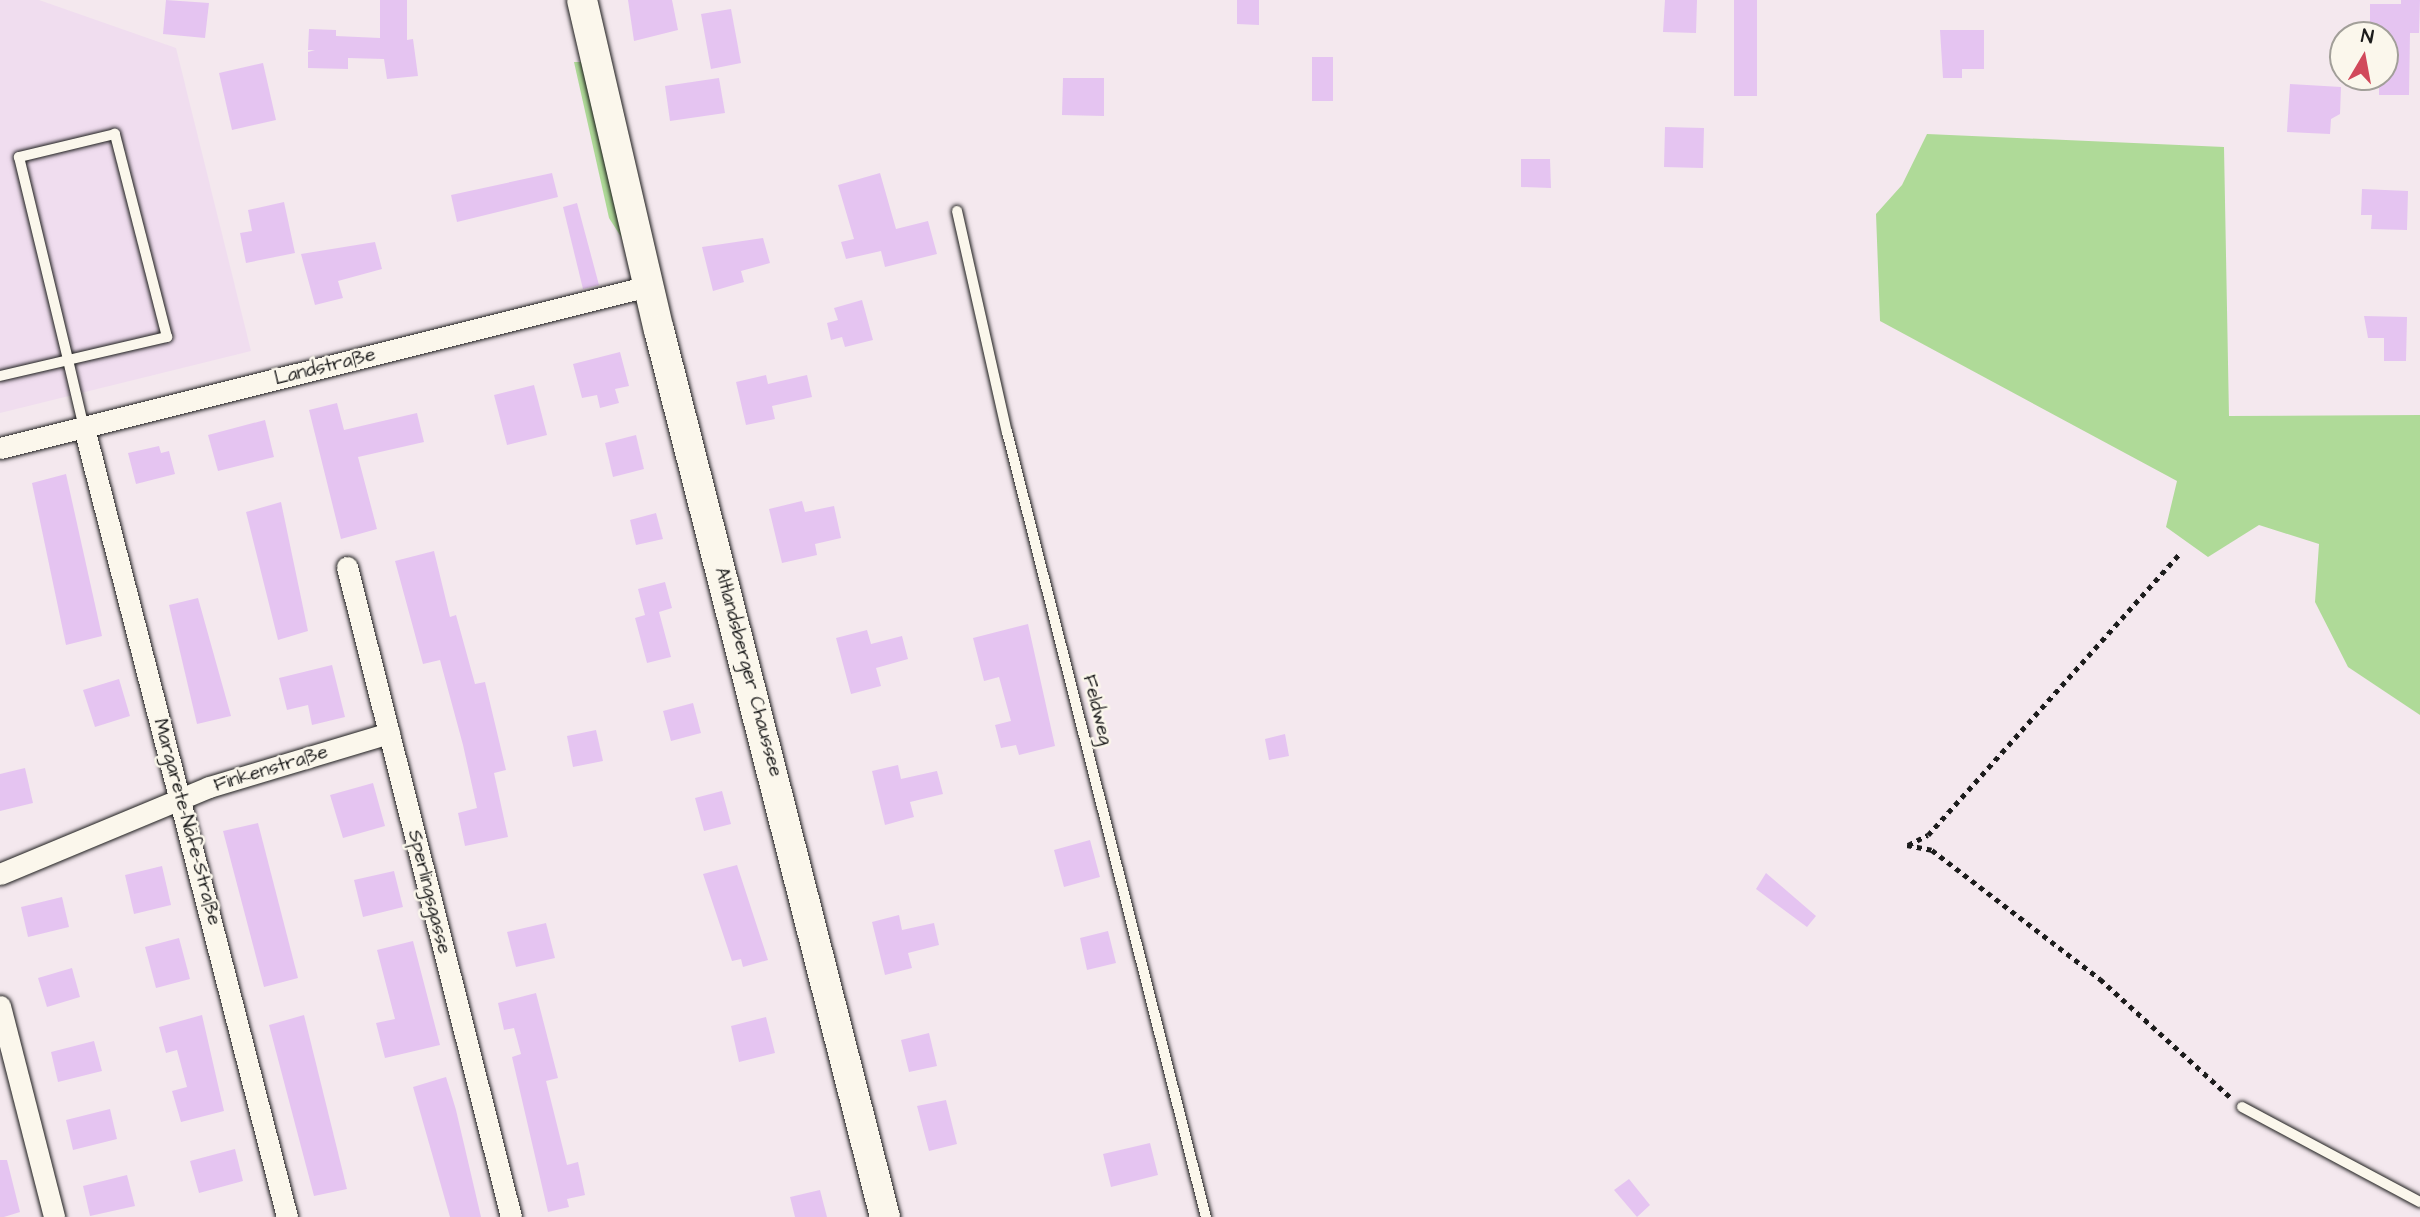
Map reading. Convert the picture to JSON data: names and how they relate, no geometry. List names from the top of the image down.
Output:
{
  "streets": {
    "main road": ["Altlandsberger Chaussee"],
    "street": [
      "Landstraße",
      "Finkenstraße",
      "Margarete-Näfe-Straße",
      "Sperlingsgasse"
    ],
    "lane": ["Feldweg"]
  },
  "crossings": [
    ["Landstraße", "Altlandsberger Chaussee"],
    ["Landstraße", "Margarete-Näfe-Straße"],
    ["Finkenstraße", "Margarete-Näfe-Straße"],
    ["Finkenstraße", "Sperlingsgasse"]
  ],
  "north": "top"
}
